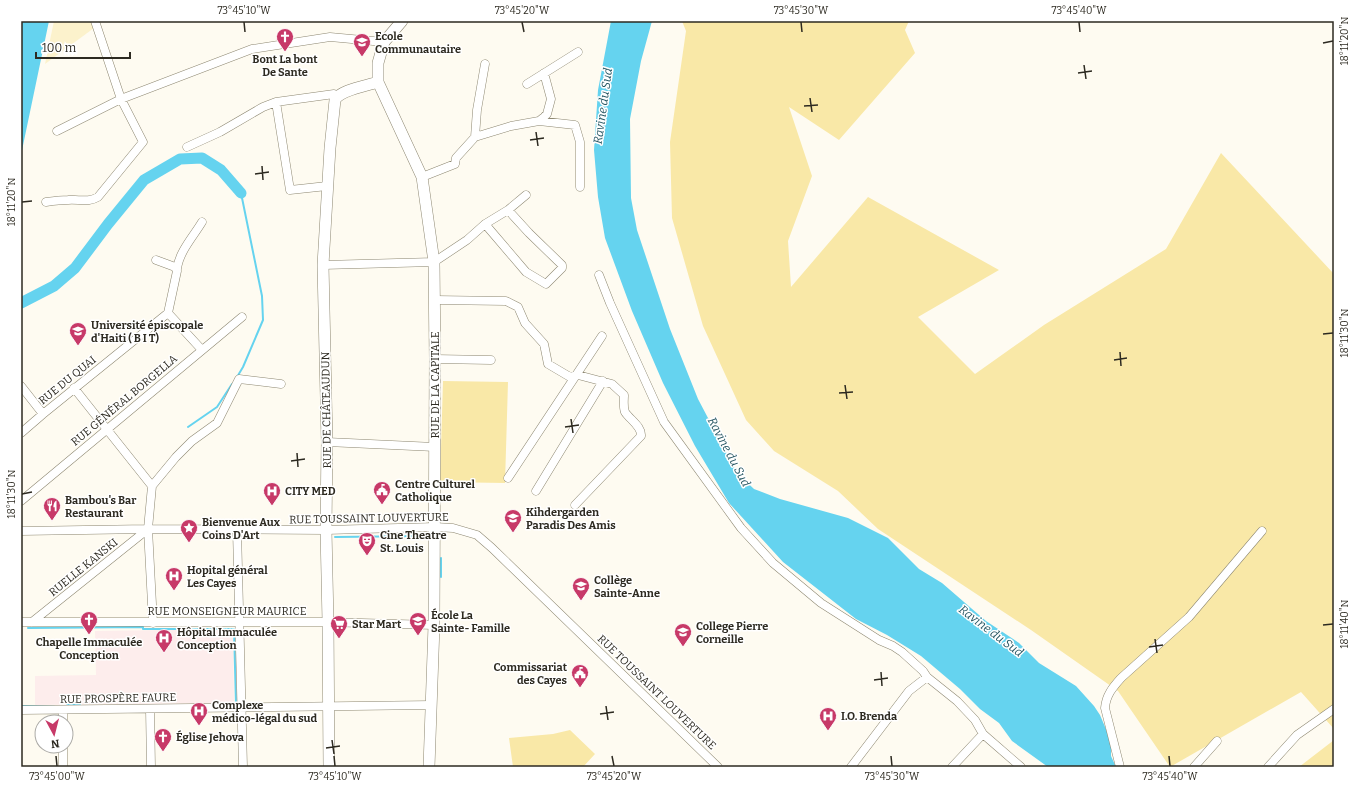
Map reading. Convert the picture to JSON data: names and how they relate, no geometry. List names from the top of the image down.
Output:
{
  "streets": {
    "street": [
      "RUE DU QUAI",
      "RUE DE LA CAPITALE",
      "RUE GÉNÉRAL BORGELLA",
      "RUE DE CHÂTEAUDUN",
      "RUE TOUSSAINT LOUVERTURE",
      "RUELLE KANSKI",
      "RUE MONSEIGNEUR MAURICE",
      "RUE PROSPÈRE FAURE"
    ]
  },
  "crossings": [
    ["RUE DE LA CAPITALE", "RUE TOUSSAINT LOUVERTURE"],
    ["RUE DE LA CAPITALE", "RUE MONSEIGNEUR MAURICE"],
    ["RUE DE LA CAPITALE", "RUE PROSPÈRE FAURE"],
    ["RUE DE CHÂTEAUDUN", "RUE TOUSSAINT LOUVERTURE"],
    ["RUE DE CHÂTEAUDUN", "RUE MONSEIGNEUR MAURICE"],
    ["RUE DE CHÂTEAUDUN", "RUE PROSPÈRE FAURE"],
    ["RUE TOUSSAINT LOUVERTURE", "RUELLE KANSKI"],
    ["RUELLE KANSKI", "RUE MONSEIGNEUR MAURICE"]
  ],
  "water": ["Ravine du Sud"],
  "places": {
    "church": ["Bont La bont De Sante", "Chapelle Immaculée Conception", "Église Jehova"],
    "school or university": [
      "Ecole Communautaire",
      "Université épiscopale d'Haiti ( B I T)",
      "Kihdergarden Paradis Des Amis",
      "Collège Sainte-Anne",
      "École La Sainte- Famille",
      "College Pierre Corneille"
    ],
    "public building": ["Centre Culturel Catholique", "Commissariat des Cayes"],
    "hospital": [
      "CITY MED",
      "Hopital général Les Cayes",
      "Hôpital Immaculée Conception",
      "Complexe médico-légal du sud",
      "I.O. Brenda"
    ],
    "restaurant": ["Bambou's Bar Restaurant"],
    "place": ["Bienvenue Aux Coins D'Art"],
    "theatre": ["Cine Theatre St. Louis"],
    "supermarket": ["Star Mart"]
  },
  "scale_bar": "100 m",
  "north": "bottom",
  "coordinates": [
    "73°45'10\"W",
    "73°45'20\"W",
    "73°45'30\"W",
    "73°45'40\"W",
    "18°11'20\"N",
    "18°11'30\"N",
    "18°11'40\"N",
    "73°45'00\"W"
  ]
}
